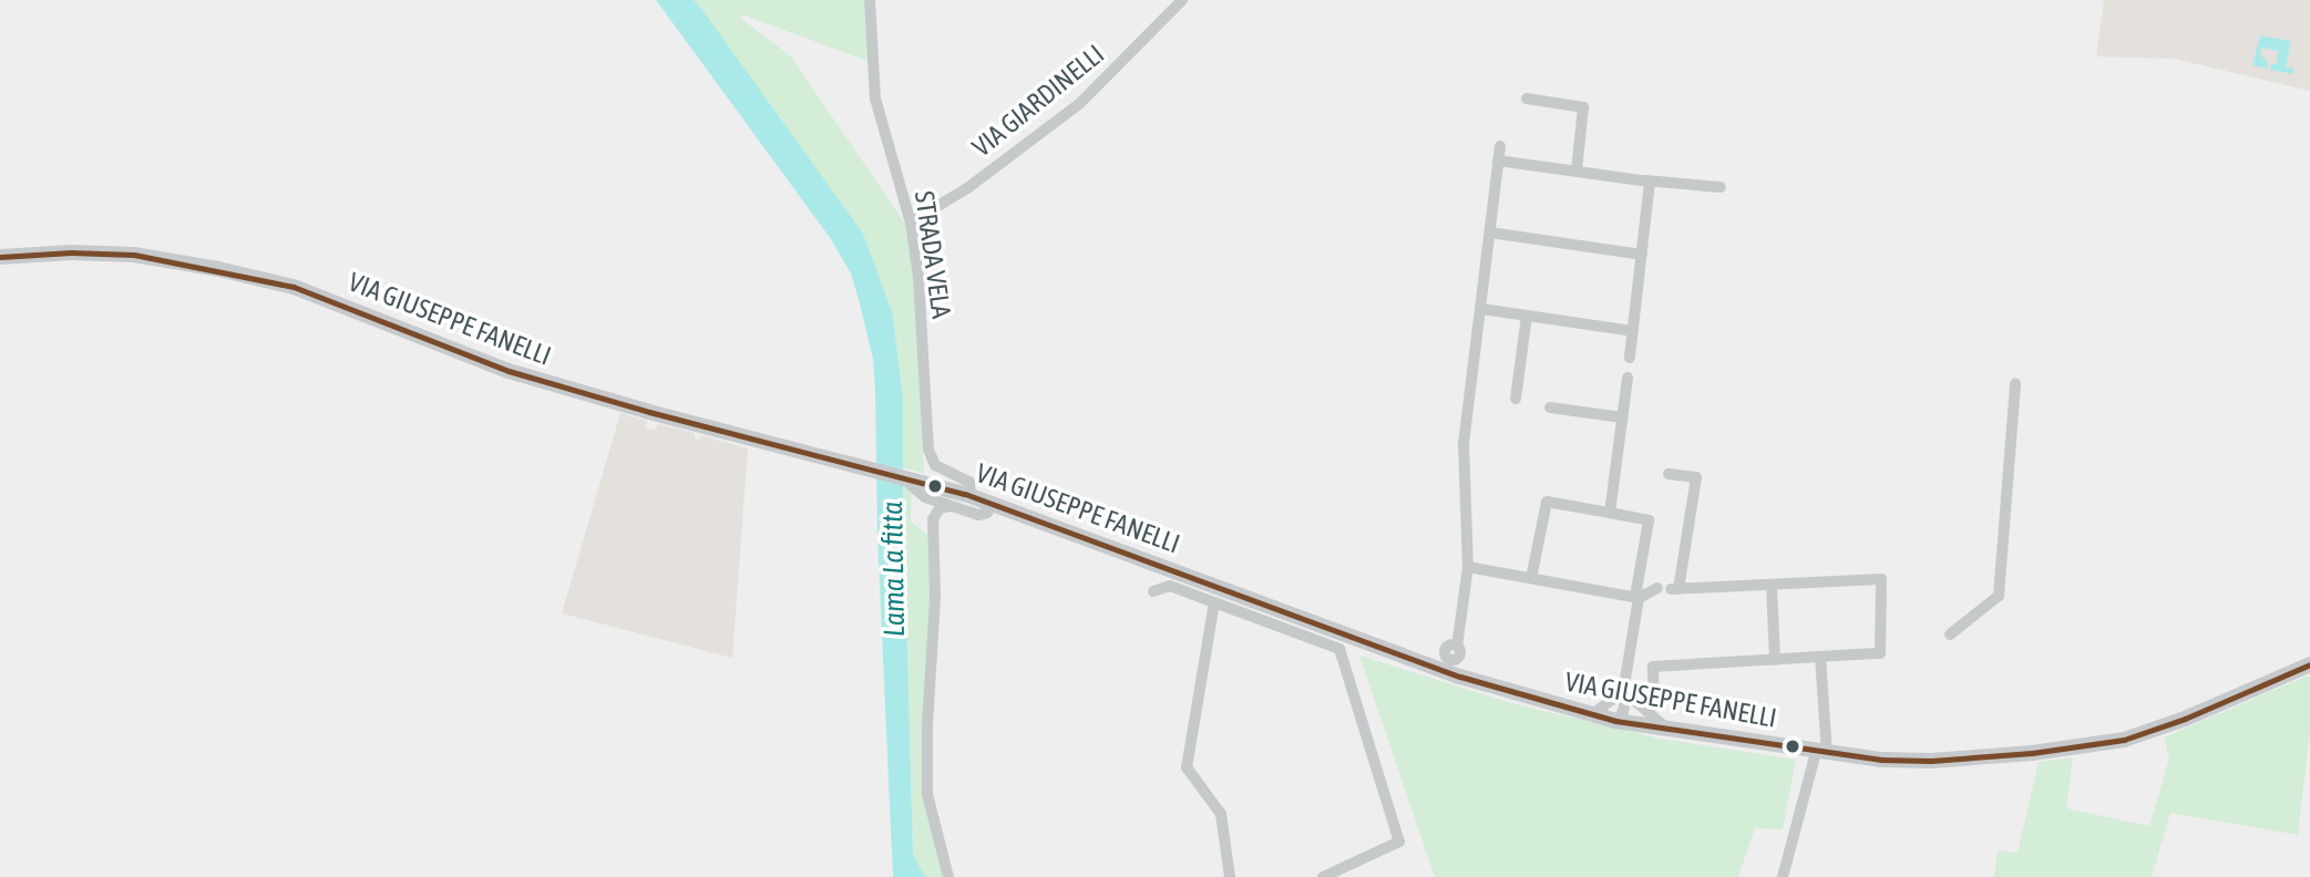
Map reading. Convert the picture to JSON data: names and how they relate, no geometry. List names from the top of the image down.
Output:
{
  "streets": {
    "main road": ["VIA GIUSEPPE FANELLI"],
    "street": ["VIA GIARDINELLI", "STRADA VELA"]
  },
  "crossings": [
    ["VIA GIARDINELLI", "STRADA VELA"],
    ["STRADA VELA", "VIA GIUSEPPE FANELLI"]
  ],
  "water": ["Lama La fitta"]
}
